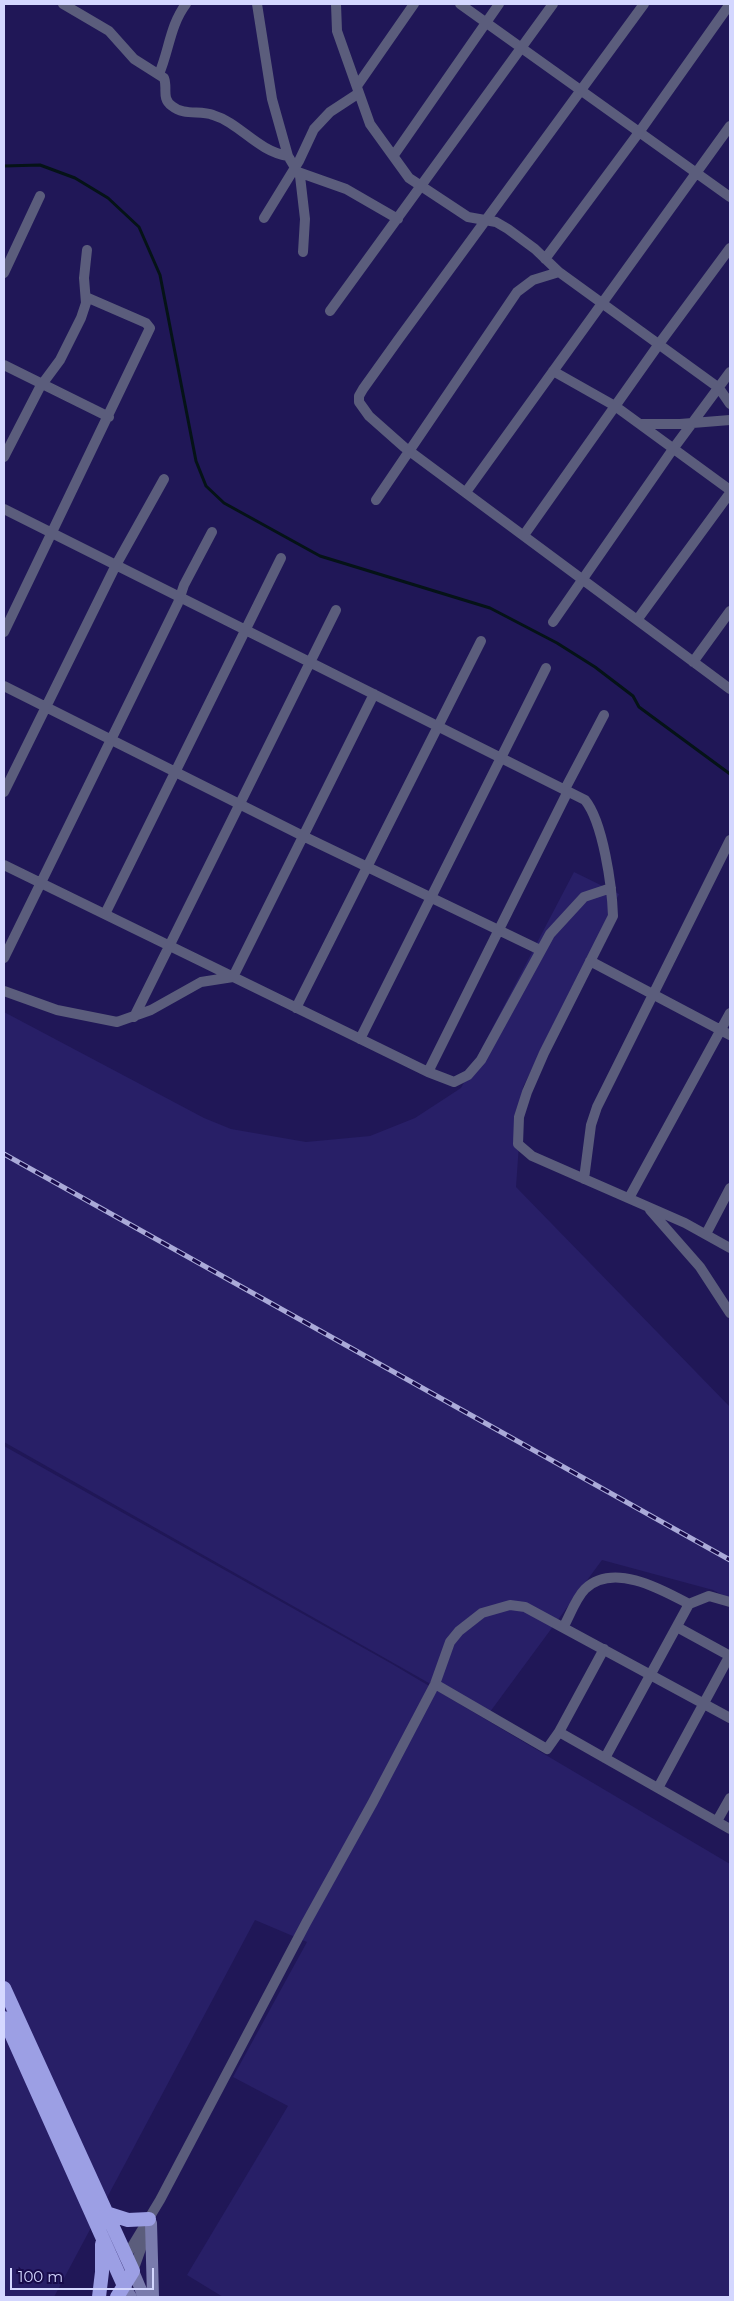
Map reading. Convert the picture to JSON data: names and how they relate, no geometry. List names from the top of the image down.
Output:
{
  "scale_bar": "100 m"
}
